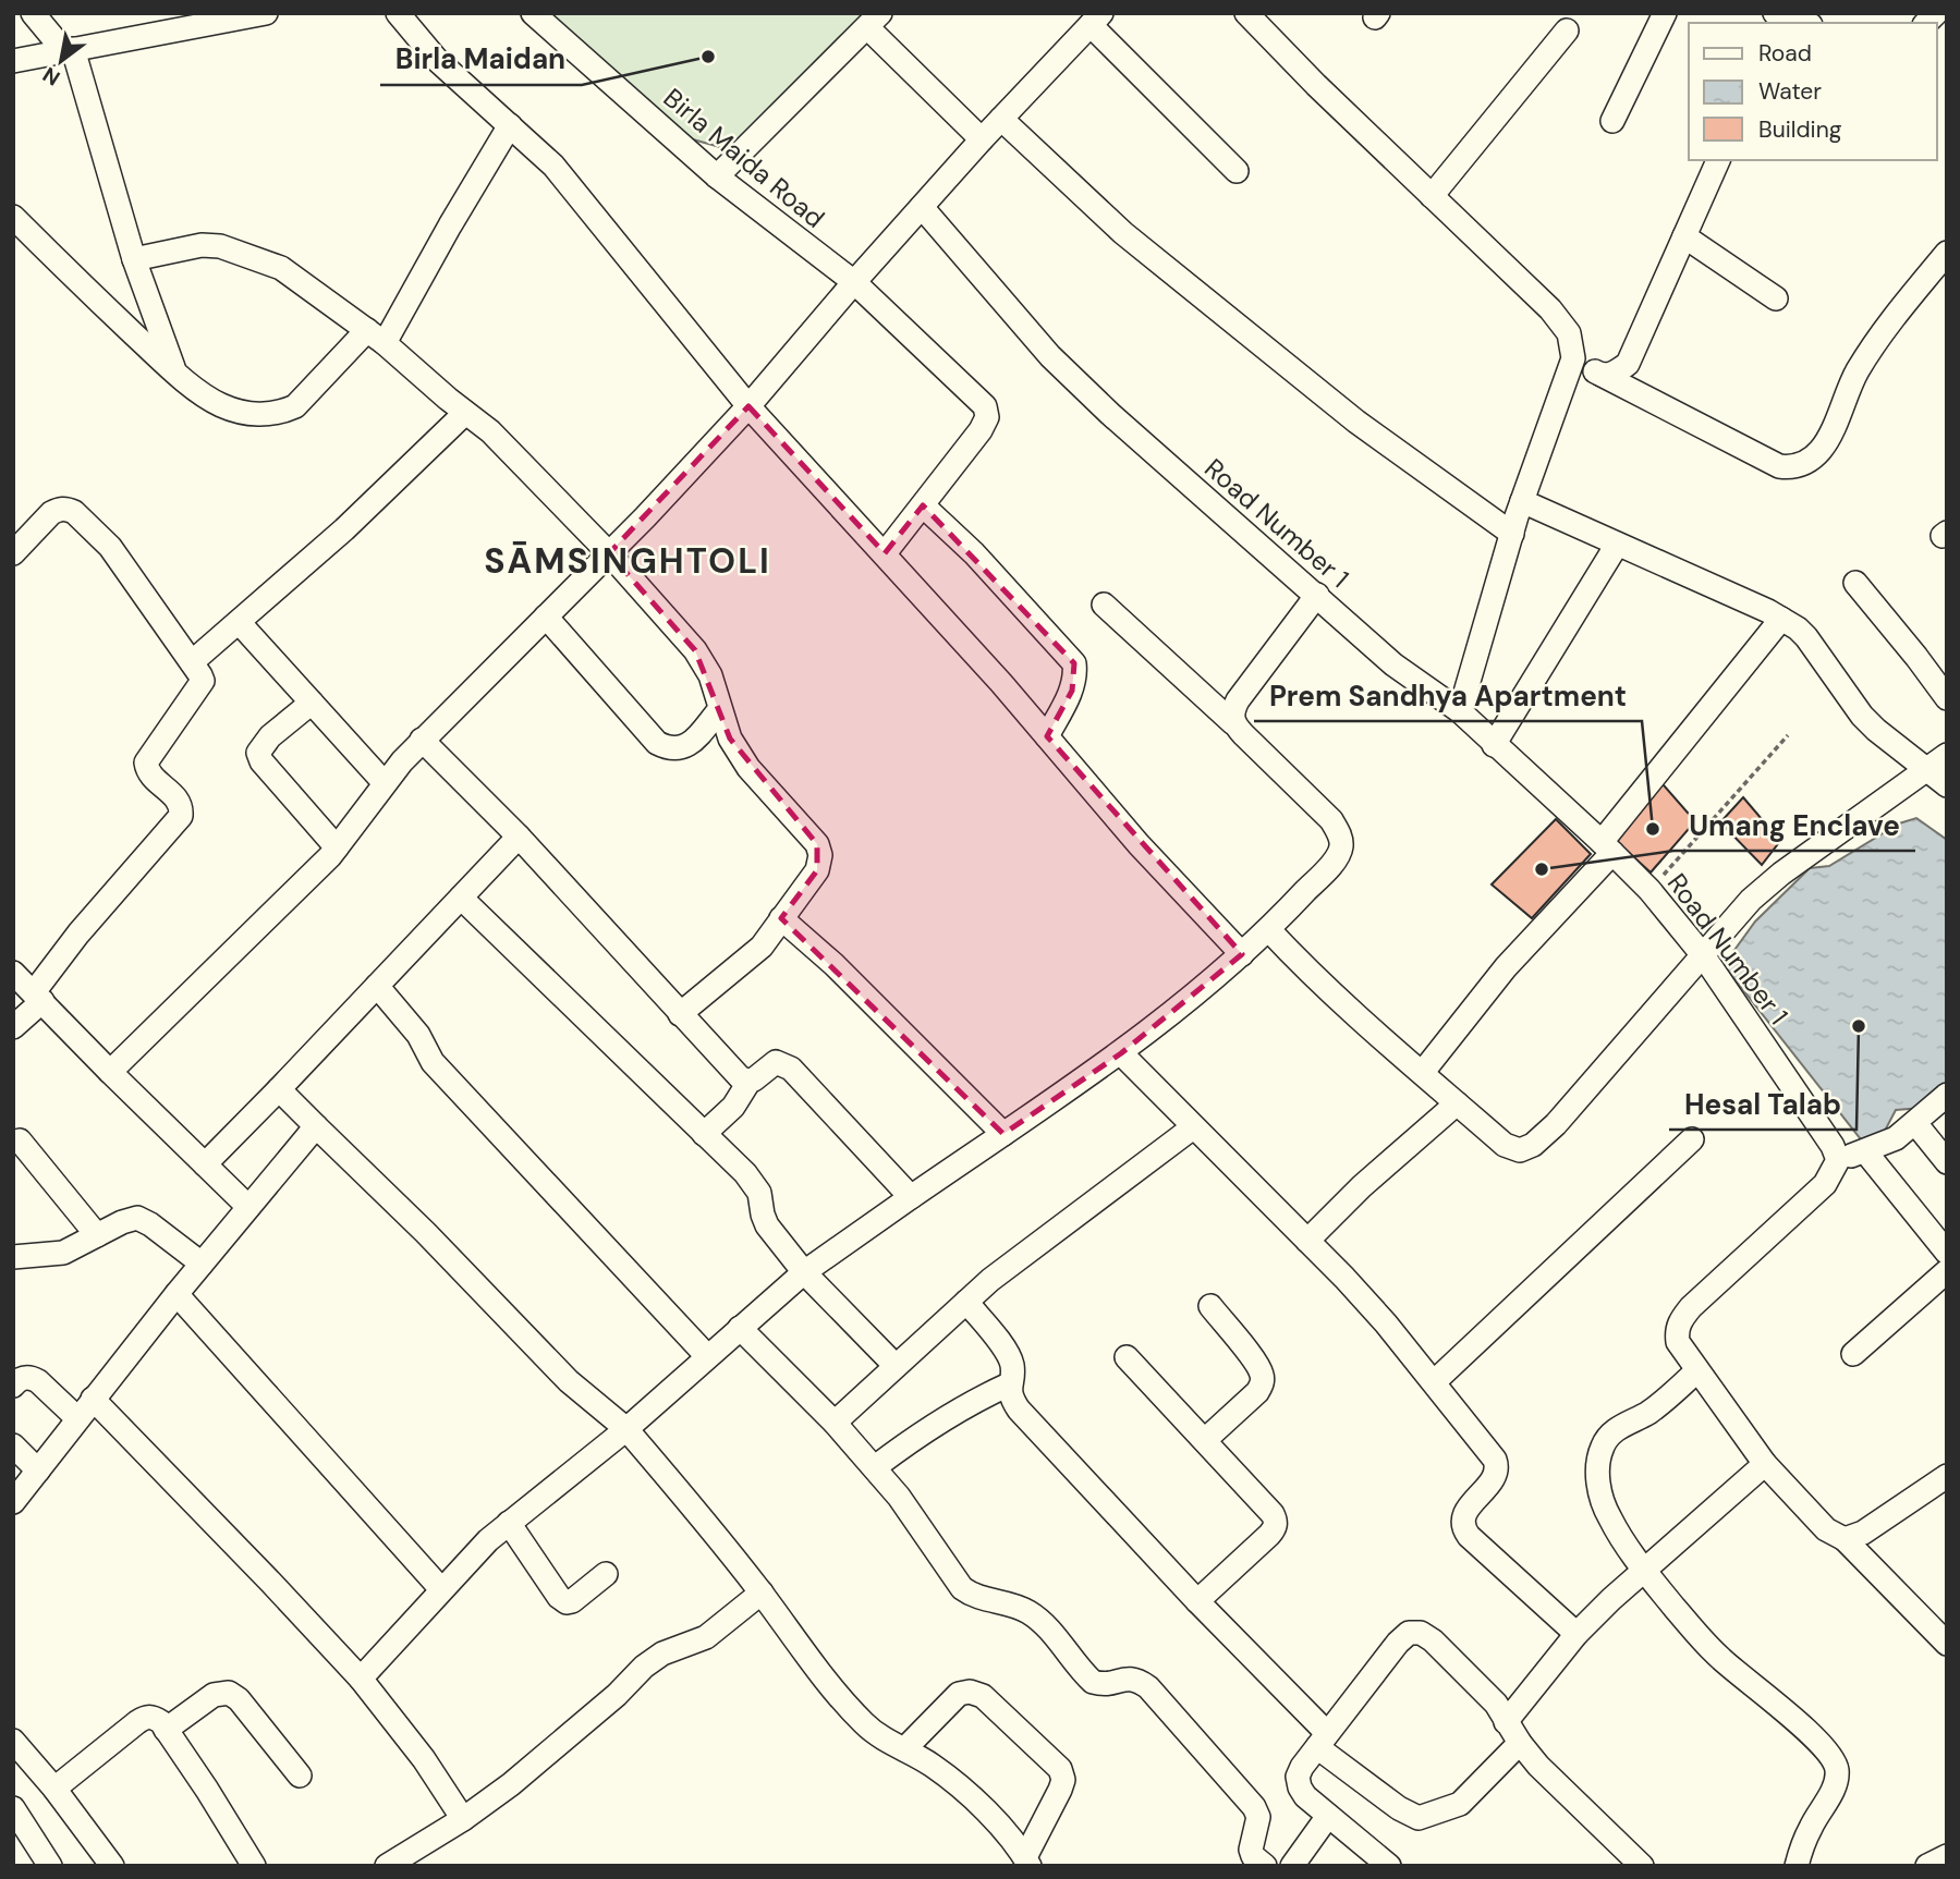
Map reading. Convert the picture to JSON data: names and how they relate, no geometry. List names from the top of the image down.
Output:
{
  "streets": {
    "street": ["Birla Maida Road", "Road Number 1"]
  },
  "districts": ["SĀMSINGHTOLI"],
  "places": [
    "Birla Maidan",
    "Prem Sandhya Apartment",
    "Umang Enclave",
    "Hesal Talab"
  ],
  "legend": ["Road", "Water", "Building"],
  "north": "bottom left"
}
